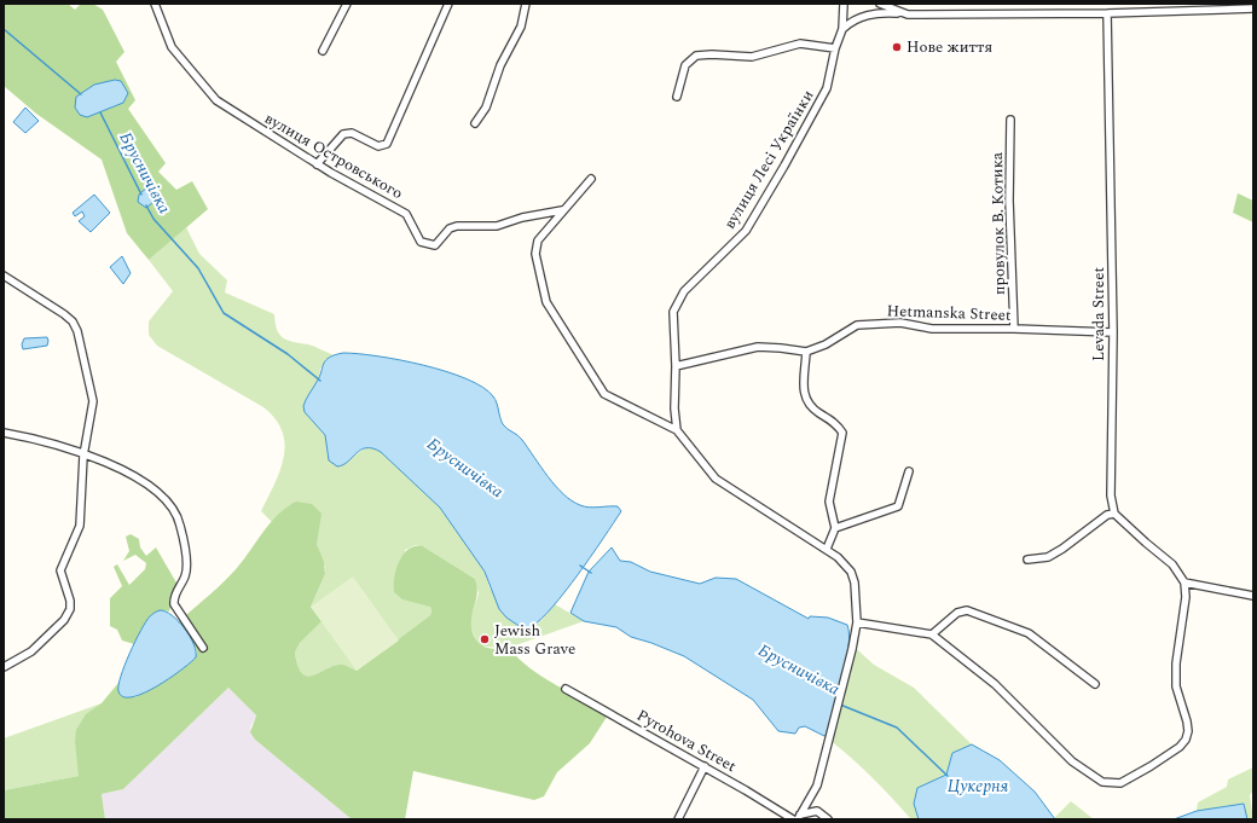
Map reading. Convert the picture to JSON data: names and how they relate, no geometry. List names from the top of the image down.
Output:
{
  "streets": {
    "street": [
      "вулиця Островського",
      "вулиця Лесі Українки",
      "провулок В. Котика",
      "Hetmanska Street",
      "Levada Street",
      "Pyrohova Street"
    ]
  },
  "crossings": [
    ["провулок В. Котика", "Hetmanska Street"],
    ["Hetmanska Street", "Levada Street"]
  ],
  "water": ["Брусничівка", "Цукерня"],
  "places": ["Нове життя", "Jewish Mass Grave"]
}
